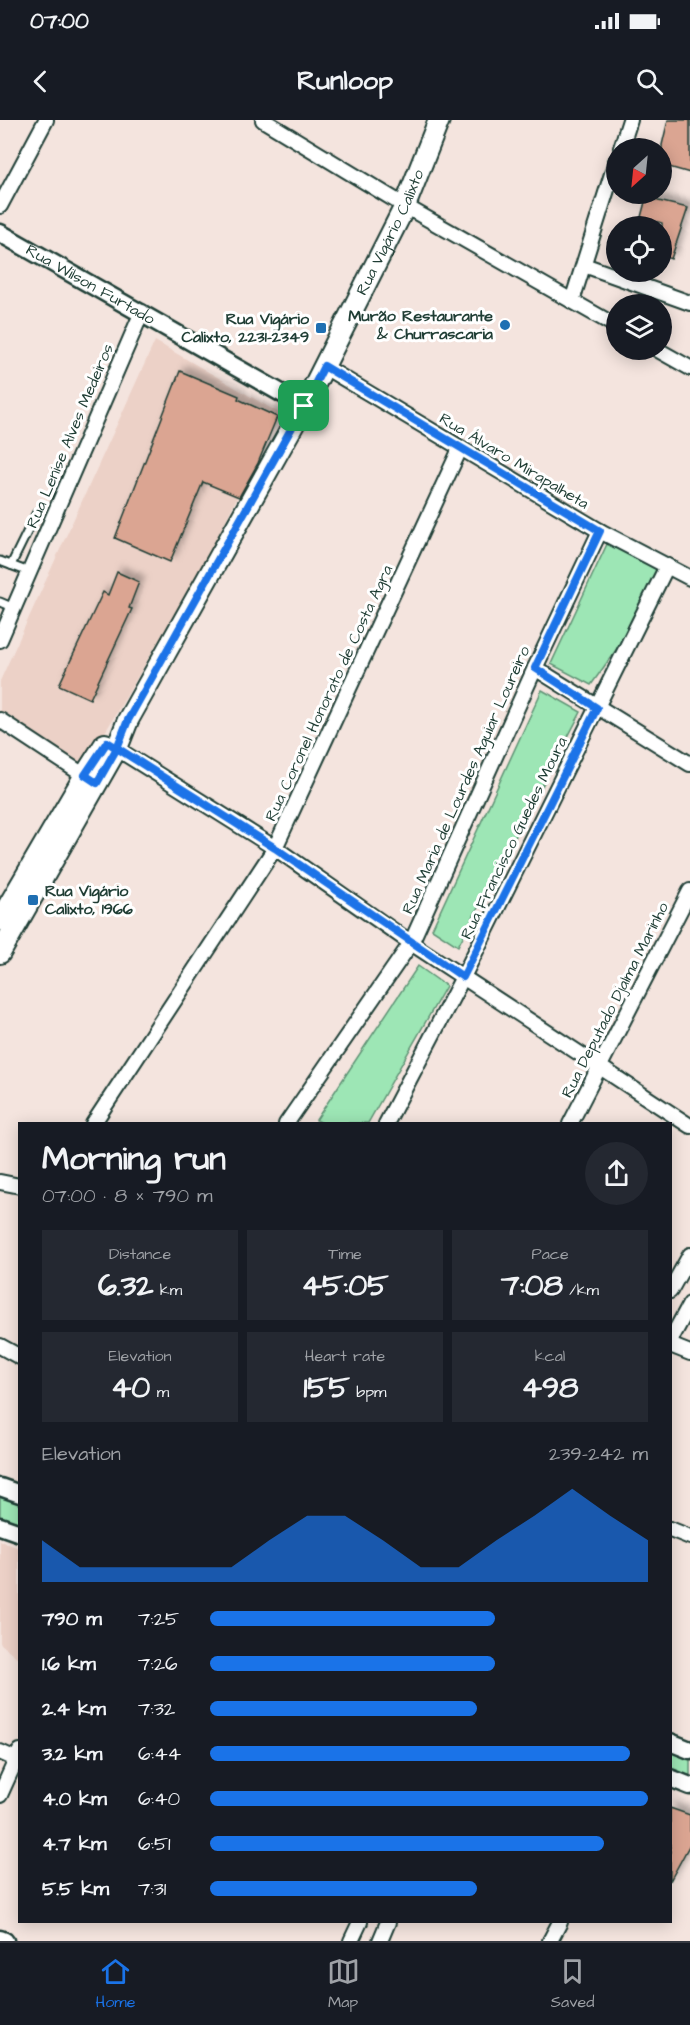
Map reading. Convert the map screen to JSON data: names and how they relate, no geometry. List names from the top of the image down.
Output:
{
  "streets": {
    "main road": ["Rua Vigário Calixto"],
    "street": [
      "Rua Wilson Furtado",
      "Rua Lenise Alves Medeiros",
      "Rua Álvaro Mirapalheta",
      "Rua Coronel Honorato de Costa Agra",
      "Rua Maria de Lourdes Aguiar Loureiro",
      "Rua Francisco Guedes Moura",
      "Rua Deputado Djalma Marinho"
    ]
  },
  "crossings": [
    ["Rua Vigário Calixto", "Rua Wilson Furtado"],
    ["Rua Vigário Calixto", "Rua Álvaro Mirapalheta"],
    ["Rua Wilson Furtado", "Rua Lenise Alves Medeiros"],
    ["Rua Álvaro Mirapalheta", "Rua Coronel Honorato de Costa Agra"],
    ["Rua Álvaro Mirapalheta", "Rua Maria de Lourdes Aguiar Loureiro"],
    ["Rua Álvaro Mirapalheta", "Rua Francisco Guedes Moura"]
  ],
  "places": {
    "other": ["Murão Restaurante & Churrascaria"],
    "transit": ["Rua Vigário Calixto, 2231-2349", "Rua Vigário Calixto, 1966"]
  },
  "north": "bottom left",
  "page": {
    "status": "07:00",
    "header": "Runloop",
    "heading": ["Morning run", "07:00 · 8 × 790 m"],
    "stats": [
      ["Distance", "6.32 km"],
      ["Time", "45:05"],
      ["Pace", "7:08 /km"],
      ["Elevation", "40 m"],
      ["Heart rate", "155 bpm"],
      ["kcal", "498"]
    ],
    "chart": ["Elevation", "239–242 m"],
    "list": [
      {
        "name": "790 m",
        "note": "7:25"
      },
      {
        "name": "1.6 km",
        "note": "7:26"
      },
      {
        "name": "2.4 km",
        "note": "7:32"
      },
      {
        "name": "3.2 km",
        "note": "6:44"
      },
      {
        "name": "4.0 km",
        "note": "6:40"
      },
      {
        "name": "4.7 km",
        "note": "6:51"
      },
      {
        "name": "5.5 km",
        "note": "7:31"
      }
    ],
    "tabs": ["Home", "Map", "Saved"]
  }
}
